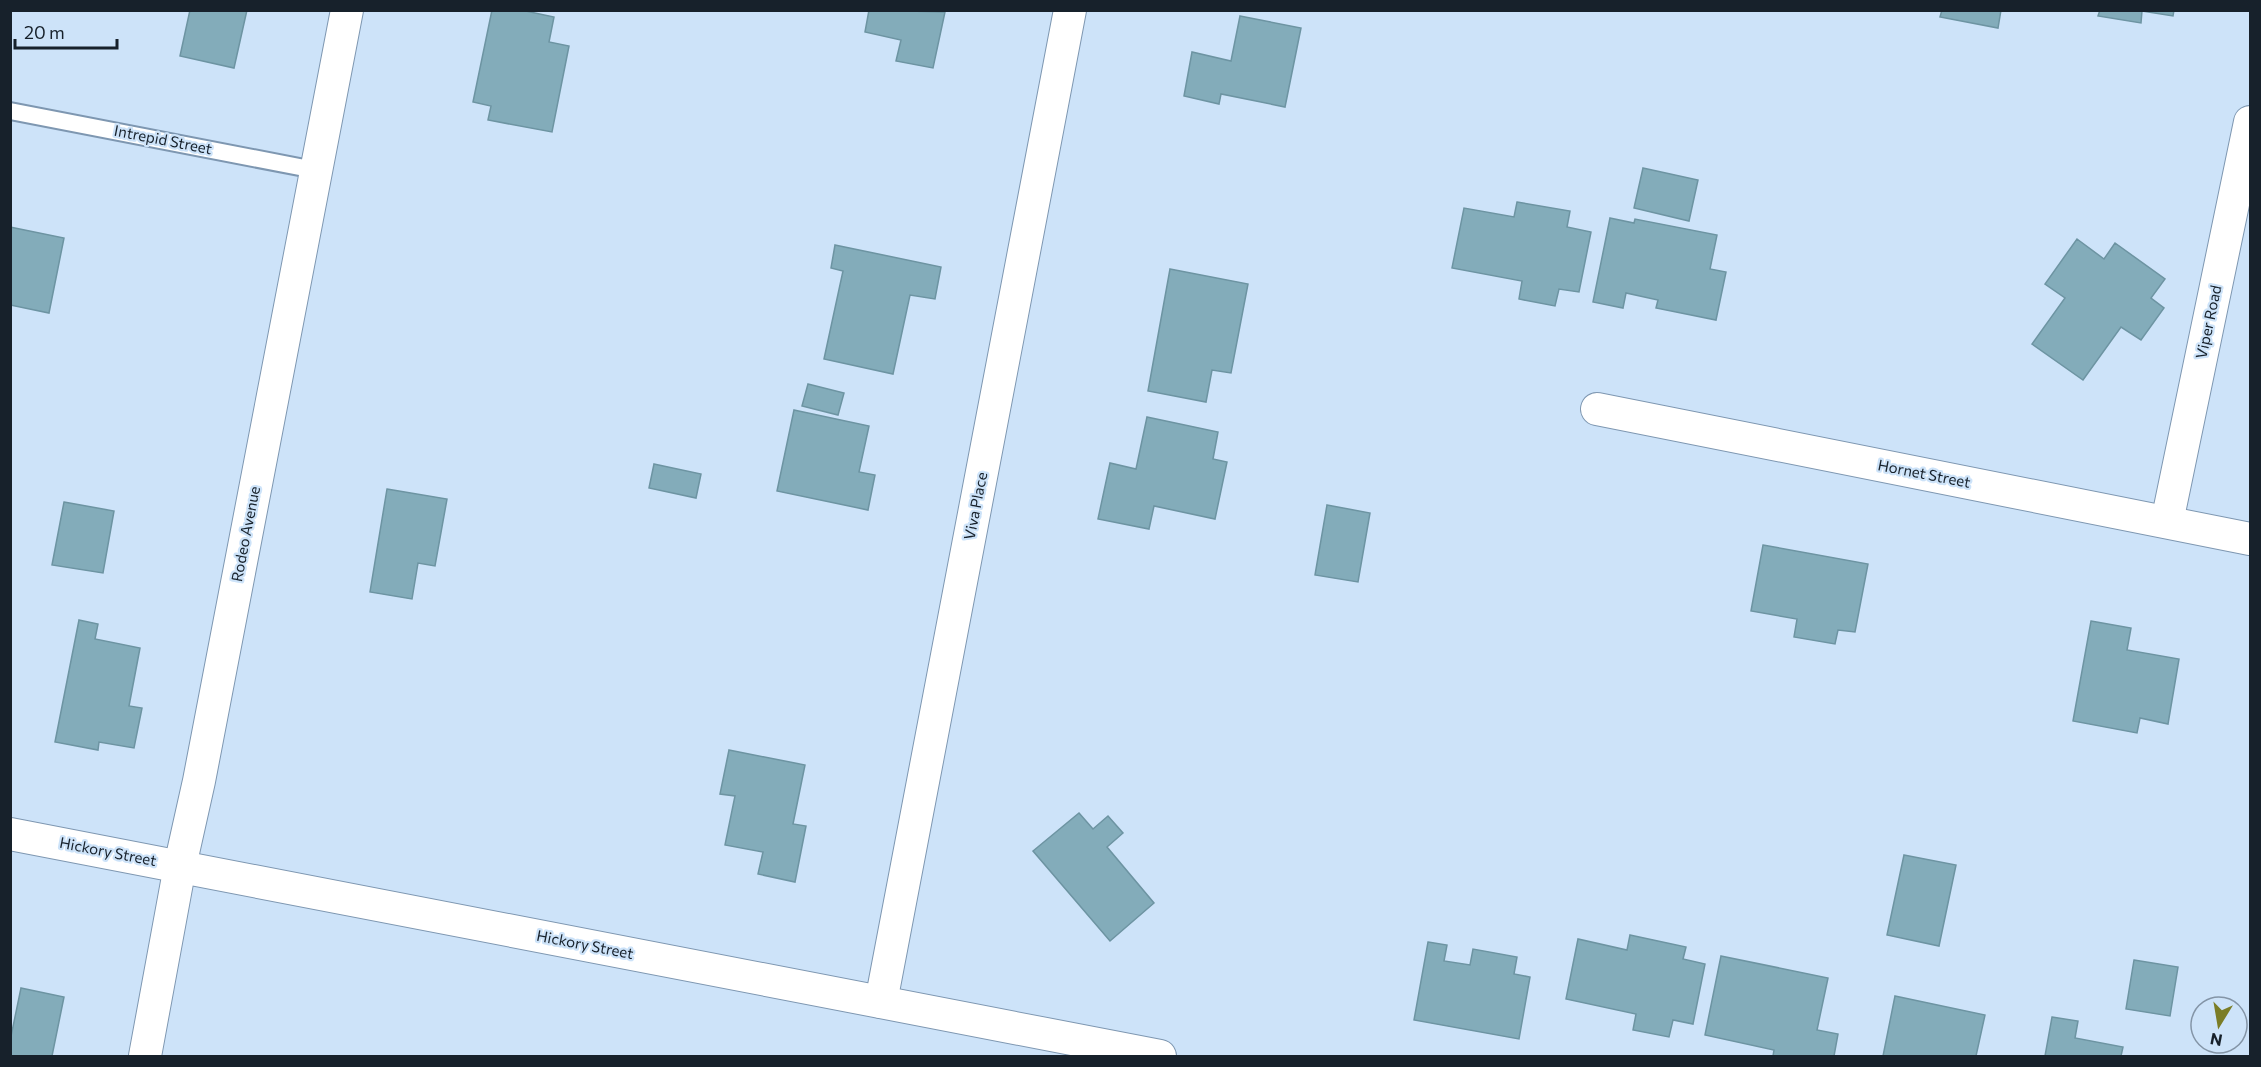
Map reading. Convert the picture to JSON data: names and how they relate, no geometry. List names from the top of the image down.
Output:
{
  "streets": {
    "street": [
      "Viper Road",
      "Hornet Street",
      "Viva Place",
      "Rodeo Avenue",
      "Hickory Street"
    ],
    "lane": ["Intrepid Street"]
  },
  "crossings": [
    ["Intrepid Street", "Rodeo Avenue"],
    ["Viper Road", "Hornet Street"],
    ["Viva Place", "Hickory Street"],
    ["Rodeo Avenue", "Hickory Street"]
  ],
  "scale_bar": "20 m",
  "north": "bottom"
}
